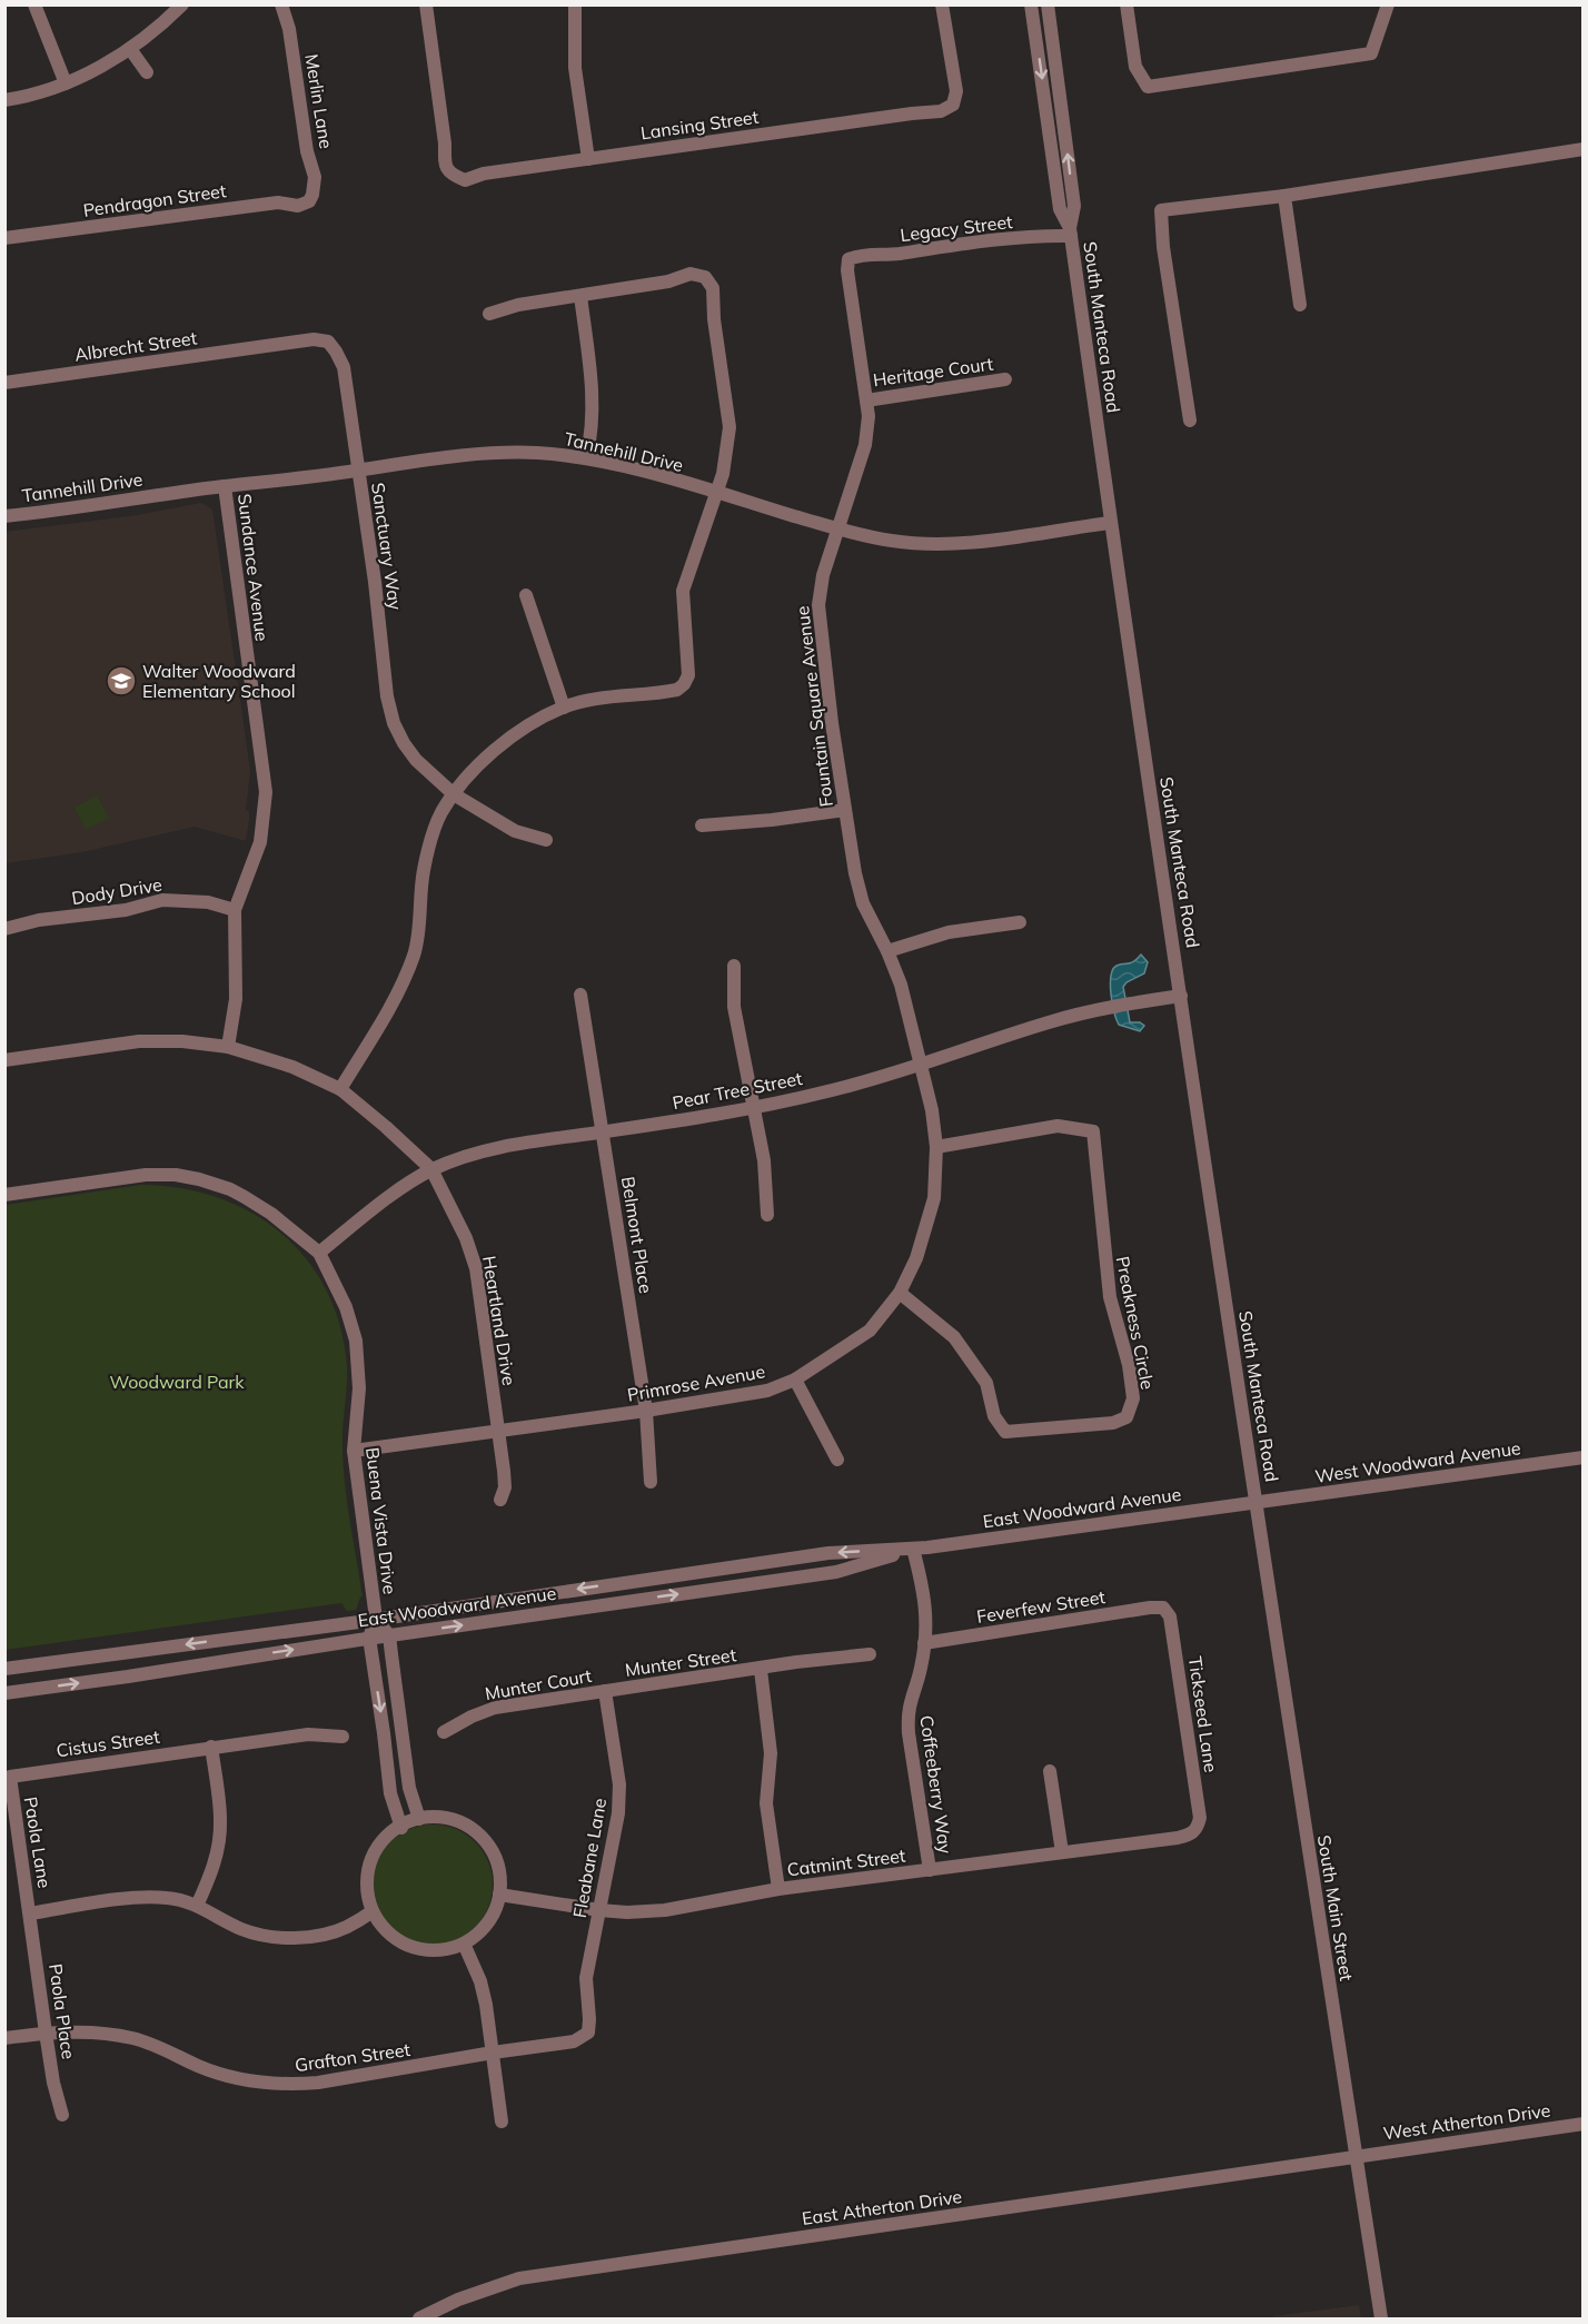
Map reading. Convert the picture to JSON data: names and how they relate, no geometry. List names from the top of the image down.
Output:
{
  "streets": {
    "street": [
      "Merlin Lane",
      "Lansing Street",
      "Pendragon Street",
      "Legacy Street",
      "South Manteca Road",
      "Albrecht Street",
      "Heritage Court",
      "Tannehill Drive",
      "Sanctuary Way",
      "Sundance Avenue",
      "Fountain Square Avenue",
      "Dody Drive",
      "Pear Tree Street",
      "Belmont Place",
      "Heartland Drive",
      "Preakness Circle",
      "Primrose Avenue",
      "West Woodward Avenue",
      "East Woodward Avenue",
      "Buena Vista Drive",
      "Feverfew Street",
      "Munter Street",
      "Munter Court",
      "Tickseed Lane",
      "Cistus Street",
      "Coffeeberry Way",
      "Paola Lane",
      "Fleabane Lane",
      "Catmint Street",
      "South Main Street",
      "Paola Place",
      "Grafton Street",
      "West Atherton Drive",
      "East Atherton Drive"
    ]
  },
  "crossings": [
    ["Merlin Lane", "Pendragon Street"],
    ["Legacy Street", "South Manteca Road"],
    ["Legacy Street", "Fountain Square Avenue"],
    ["South Manteca Road", "Tannehill Drive"],
    ["South Manteca Road", "Pear Tree Street"],
    ["South Manteca Road", "West Woodward Avenue"],
    ["South Manteca Road", "East Woodward Avenue"],
    ["South Manteca Road", "South Main Street"],
    ["Albrecht Street", "Sanctuary Way"],
    ["Heritage Court", "Fountain Square Avenue"],
    ["Tannehill Drive", "Sanctuary Way"],
    ["Tannehill Drive", "Sundance Avenue"],
    ["Tannehill Drive", "Fountain Square Avenue"],
    ["Sundance Avenue", "Dody Drive"],
    ["Sundance Avenue", "Heartland Drive"],
    ["Fountain Square Avenue", "Pear Tree Street"],
    ["Fountain Square Avenue", "Primrose Avenue"],
    ["Pear Tree Street", "Belmont Place"],
    ["Pear Tree Street", "Heartland Drive"],
    ["Pear Tree Street", "Primrose Avenue"],
    ["Pear Tree Street", "Buena Vista Drive"],
    ["Belmont Place", "Primrose Avenue"],
    ["Heartland Drive", "Primrose Avenue"],
    ["Preakness Circle", "Primrose Avenue"],
    ["Primrose Avenue", "Buena Vista Drive"],
    ["West Woodward Avenue", "East Woodward Avenue"],
    ["West Woodward Avenue", "South Main Street"],
    ["East Woodward Avenue", "Buena Vista Drive"],
    ["East Woodward Avenue", "Coffeeberry Way"],
    ["East Woodward Avenue", "South Main Street"],
    ["Buena Vista Drive", "Catmint Street"],
    ["Feverfew Street", "Tickseed Lane"],
    ["Feverfew Street", "Coffeeberry Way"],
    ["Munter Street", "Munter Court"],
    ["Munter Street", "Fleabane Lane"],
    ["Munter Court", "Fleabane Lane"],
    ["Tickseed Lane", "Catmint Street"],
    ["Cistus Street", "Paola Lane"],
    ["Coffeeberry Way", "Catmint Street"],
    ["Paola Lane", "Paola Place"],
    ["Fleabane Lane", "Catmint Street"],
    ["Fleabane Lane", "Grafton Street"],
    ["South Main Street", "West Atherton Drive"],
    ["South Main Street", "East Atherton Drive"],
    ["Paola Place", "Grafton Street"],
    ["West Atherton Drive", "East Atherton Drive"]
  ],
  "parks": ["Woodward Park"],
  "places": {
    "school or university": ["Walter Woodward Elementary School"]
  }
}
